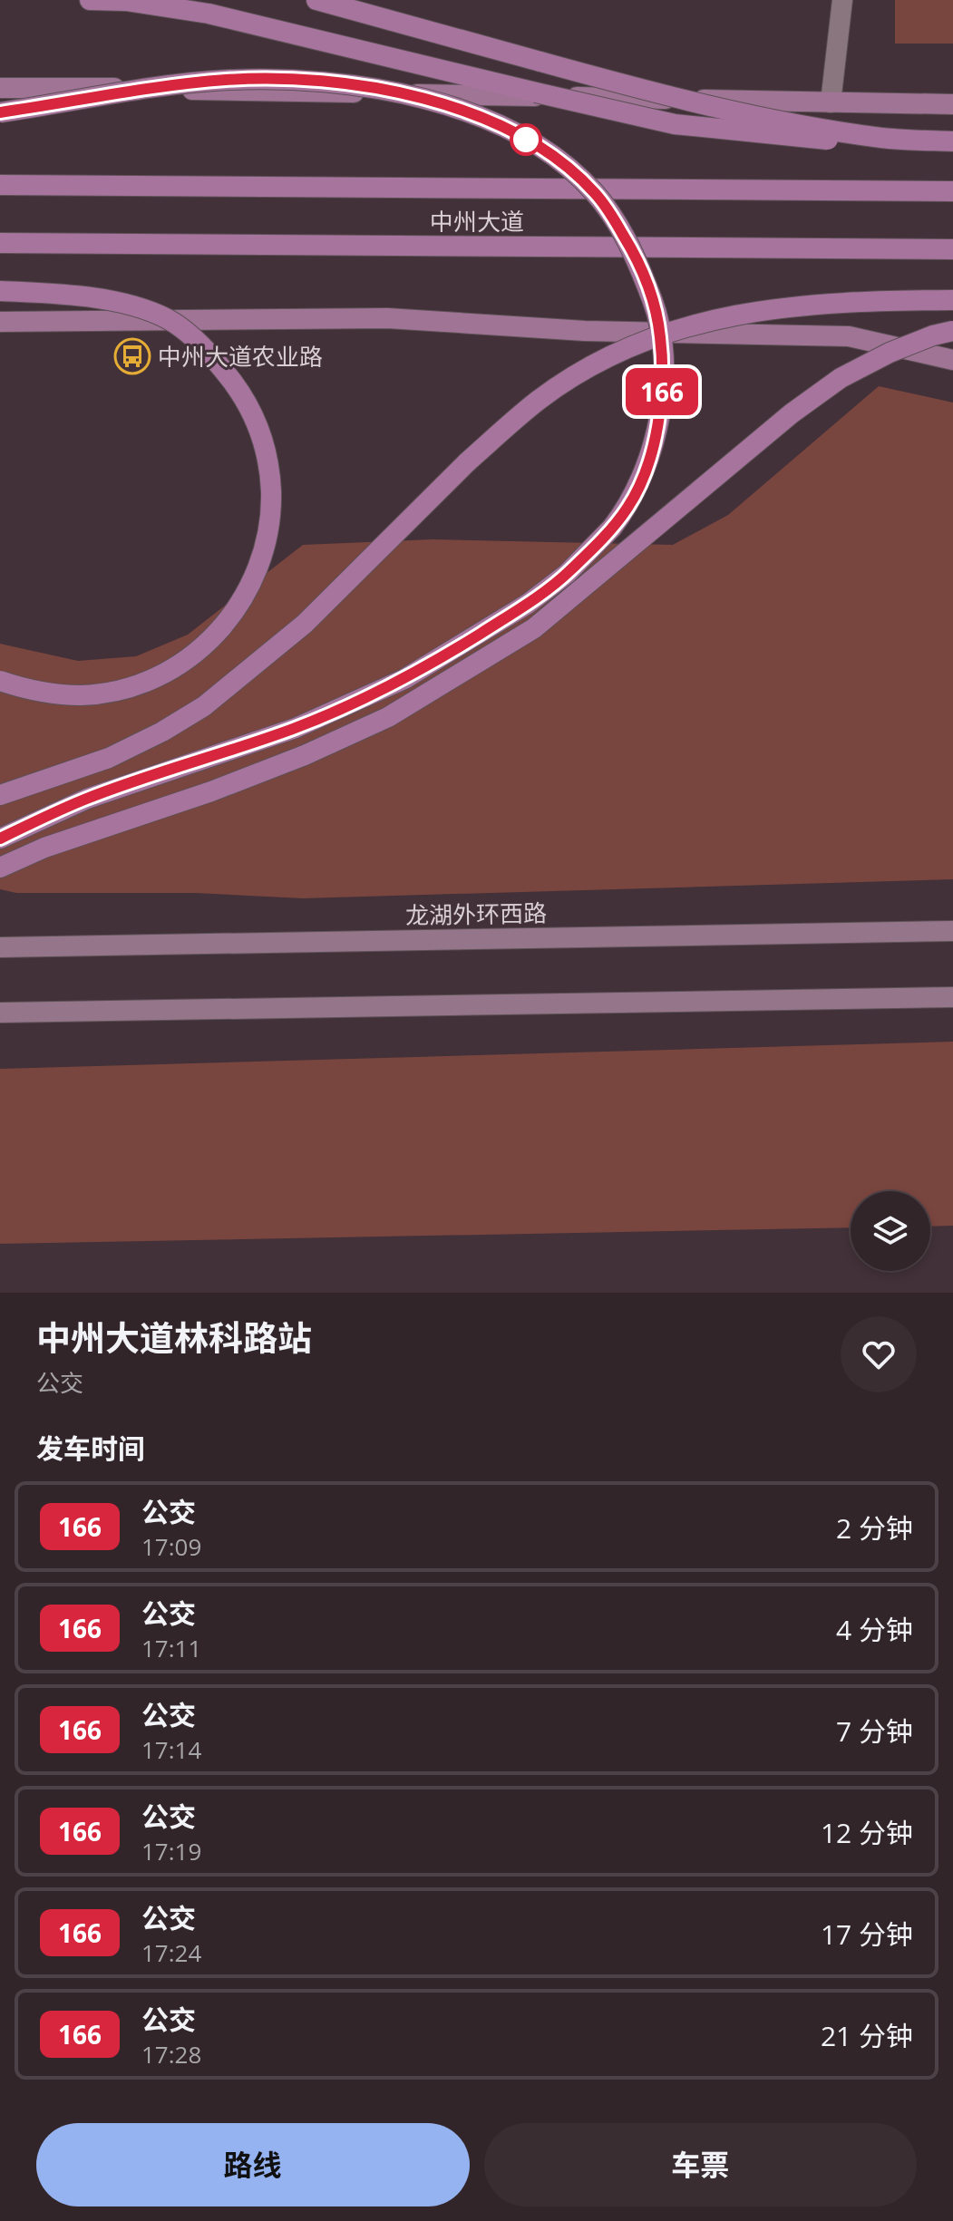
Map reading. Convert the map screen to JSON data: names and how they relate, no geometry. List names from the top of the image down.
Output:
{
  "streets": {
    "highway": ["中州大道"],
    "main road": ["龙湖外环西路"]
  },
  "places": {
    "bus stop": ["中州大道农业路"]
  },
  "lines": ["bus line 166"],
  "page": {
    "on_map": "166",
    "heading": [
      ["中州大道林科路站", "公交"],
      "发车时间"
    ],
    "list": [
      {
        "mark": "166",
        "name": "公交",
        "note": "17:09",
        "value": "2 分钟"
      },
      {
        "mark": "166",
        "name": "公交",
        "note": "17:11",
        "value": "4 分钟"
      },
      {
        "mark": "166",
        "name": "公交",
        "note": "17:14",
        "value": "7 分钟"
      },
      {
        "mark": "166",
        "name": "公交",
        "note": "17:19",
        "value": "12 分钟"
      },
      {
        "mark": "166",
        "name": "公交",
        "note": "17:24",
        "value": "17 分钟"
      },
      {
        "mark": "166",
        "name": "公交",
        "note": "17:28",
        "value": "21 分钟"
      }
    ],
    "buttons": ["路线", "车票"]
  }
}
